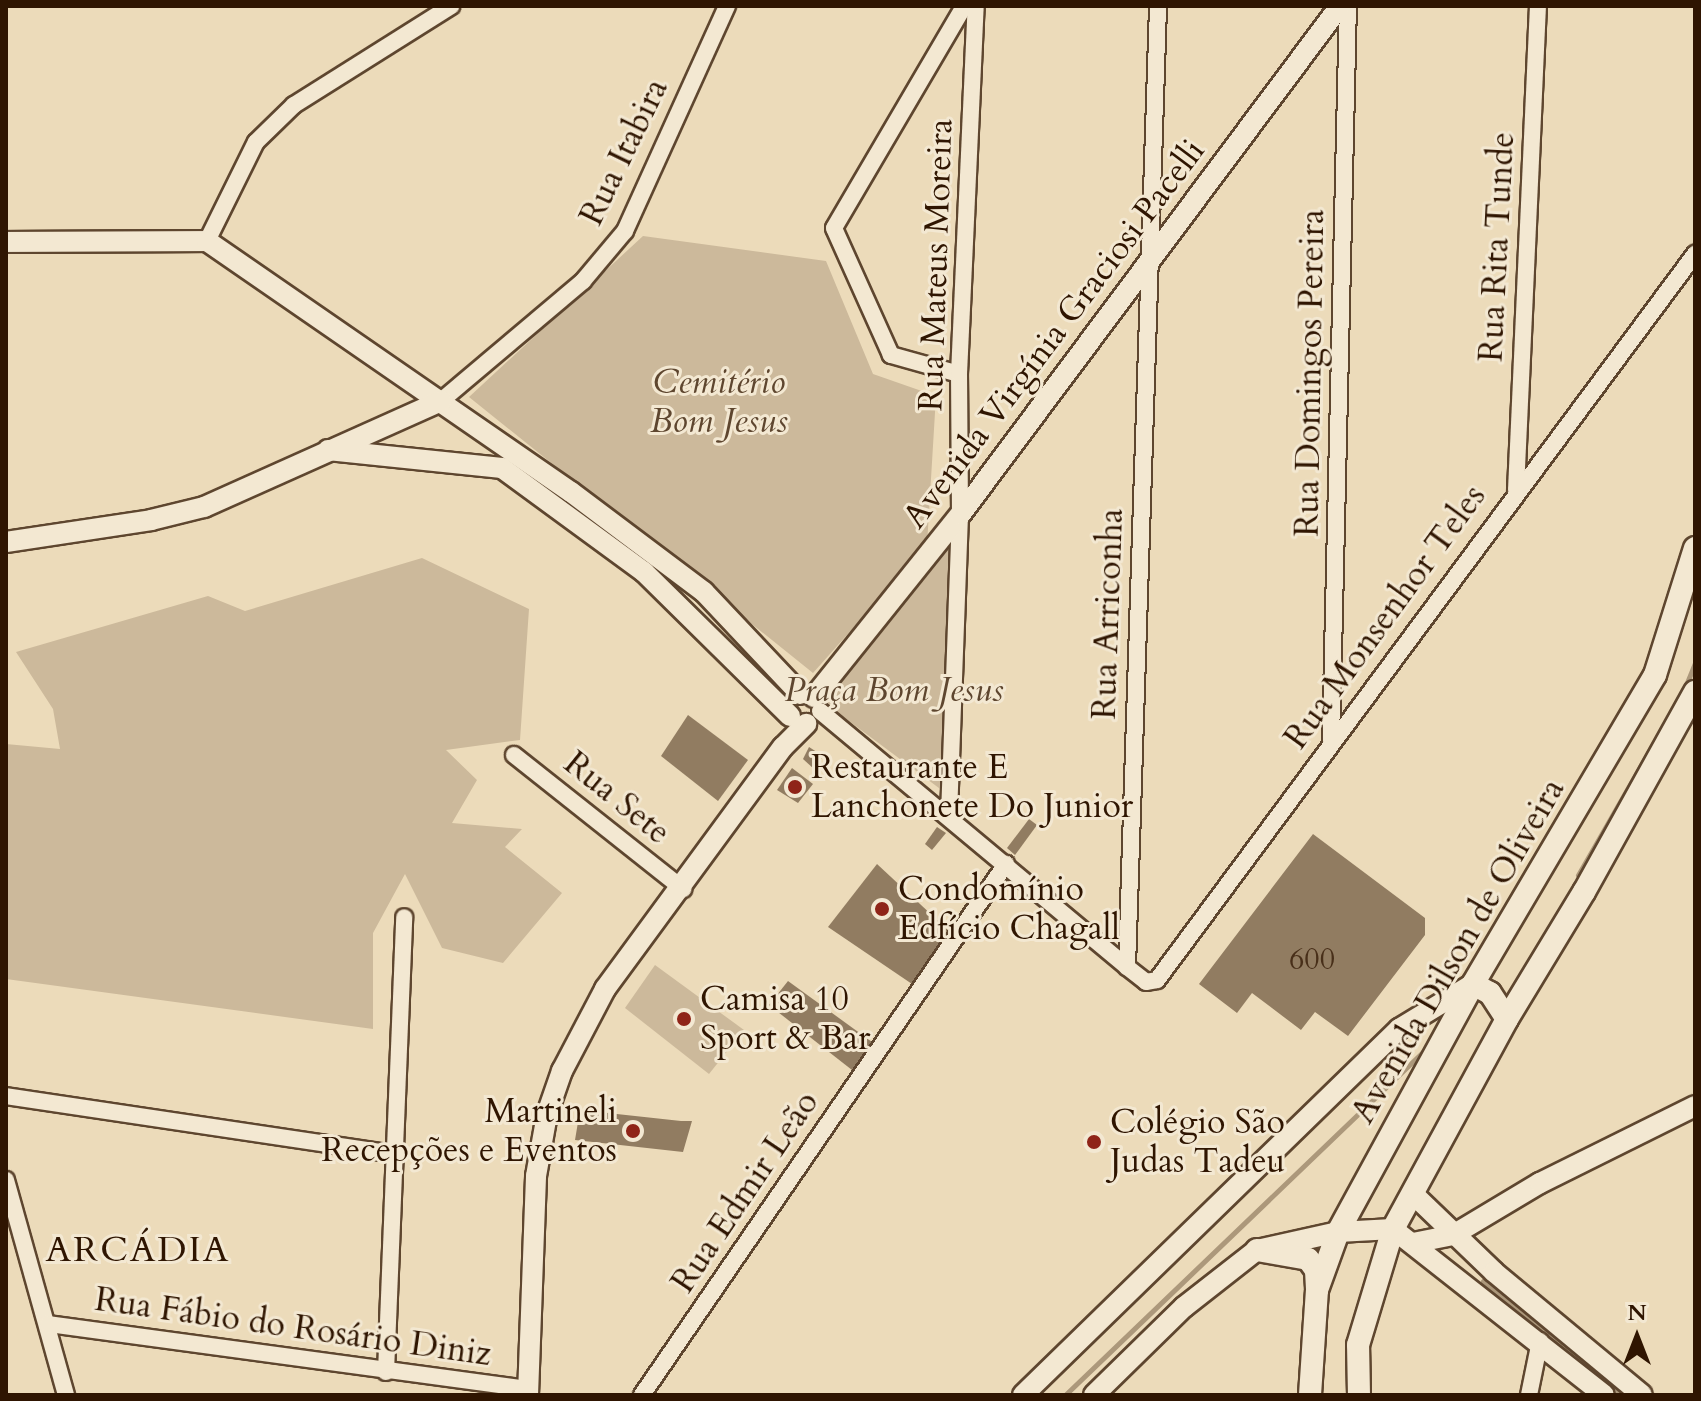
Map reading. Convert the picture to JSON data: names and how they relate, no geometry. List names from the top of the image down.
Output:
{
  "streets": {
    "main road": ["Avenida Dilson de Oliveira"],
    "street": [
      "Rua Itabira",
      "Rua Rita Tunde",
      "Rua Mateus Moreira",
      "Avenida Virgínia Graciosi Pacelli",
      "Rua Domingos Pereira",
      "Rua Arriconha",
      "Rua Monsenhor Teles",
      "Rua Sete",
      "Rua Edmir Leão",
      "Rua Fábio do Rosário Diniz"
    ]
  },
  "crossings": [
    ["Rua Rita Tunde", "Rua Monsenhor Teles"],
    ["Rua Mateus Moreira", "Avenida Virgínia Graciosi Pacelli"],
    ["Avenida Virgínia Graciosi Pacelli", "Rua Arriconha"],
    ["Avenida Virgínia Graciosi Pacelli", "Rua Sete"],
    ["Avenida Virgínia Graciosi Pacelli", "Rua Fábio do Rosário Diniz"],
    ["Rua Domingos Pereira", "Rua Monsenhor Teles"],
    ["Rua Arriconha", "Rua Monsenhor Teles"]
  ],
  "districts": ["ARCÁDIA"],
  "parks": ["Cemitério Bom Jesus", "Praça Bom Jesus"],
  "places": [
    "Restaurante E Lanchonete Do Junior",
    "Condomínio Edfício Chagall",
    "Camisa 10 Sport & Bar",
    "Martineli Recepções e Eventos",
    "Colégio São Judas Tadeu"
  ],
  "house_numbers": ["600"],
  "north": "top"
}
